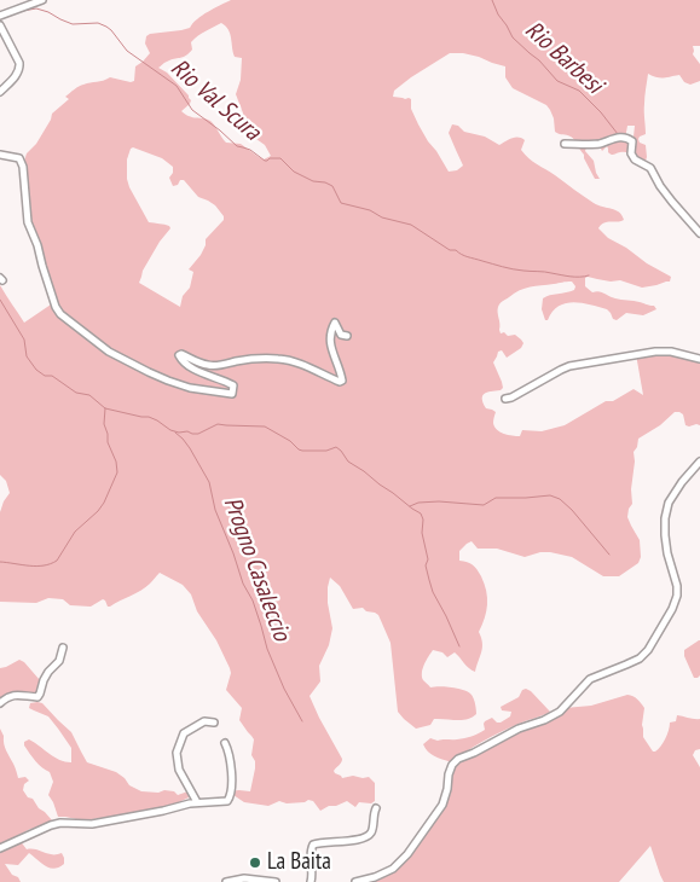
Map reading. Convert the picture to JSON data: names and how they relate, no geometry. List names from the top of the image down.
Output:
{
  "water": ["Rio Barbesi", "Rio Val Scura", "Progno Casaleccio"],
  "places": ["La Baita"]
}
